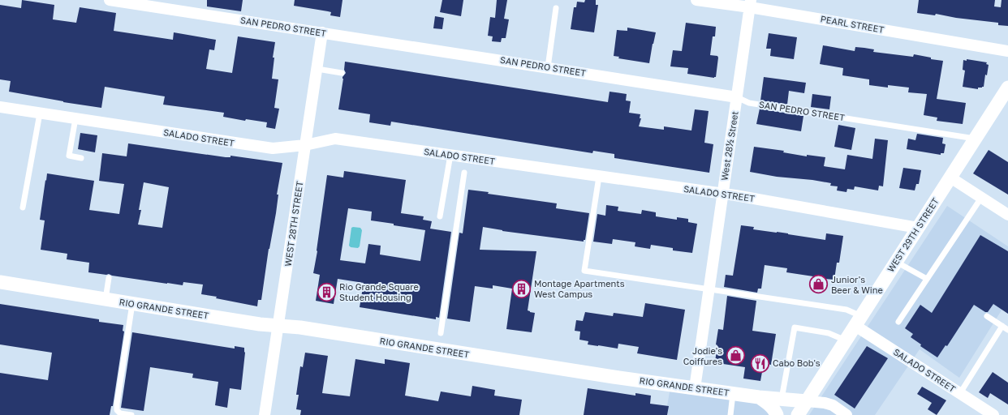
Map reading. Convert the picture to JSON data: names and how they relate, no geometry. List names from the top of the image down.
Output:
{
  "streets": {
    "street": [
      "PEARL STREET",
      "SAN PEDRO STREET",
      "SALADO STREET",
      "West 28½ Street",
      "WEST 28TH STREET",
      "WEST 29TH STREET",
      "RIO GRANDE STREET"
    ]
  },
  "crossings": [
    ["PEARL STREET", "West 28½ Street"],
    ["SAN PEDRO STREET", "West 28½ Street"],
    ["SAN PEDRO STREET", "WEST 28TH STREET"],
    ["SAN PEDRO STREET", "WEST 29TH STREET"],
    ["SALADO STREET", "West 28½ Street"],
    ["SALADO STREET", "WEST 28TH STREET"],
    ["SALADO STREET", "WEST 29TH STREET"],
    ["West 28½ Street", "RIO GRANDE STREET"],
    ["WEST 28TH STREET", "RIO GRANDE STREET"],
    ["WEST 29TH STREET", "RIO GRANDE STREET"]
  ],
  "places": {
    "shop": ["Junior's Beer & Wine", "Jodie's Coiffures"],
    "building": ["Montage Apartments West Campus", "Rio Grande Square Student Housing"],
    "restaurant": ["Cabo Bob's"]
  }
}
